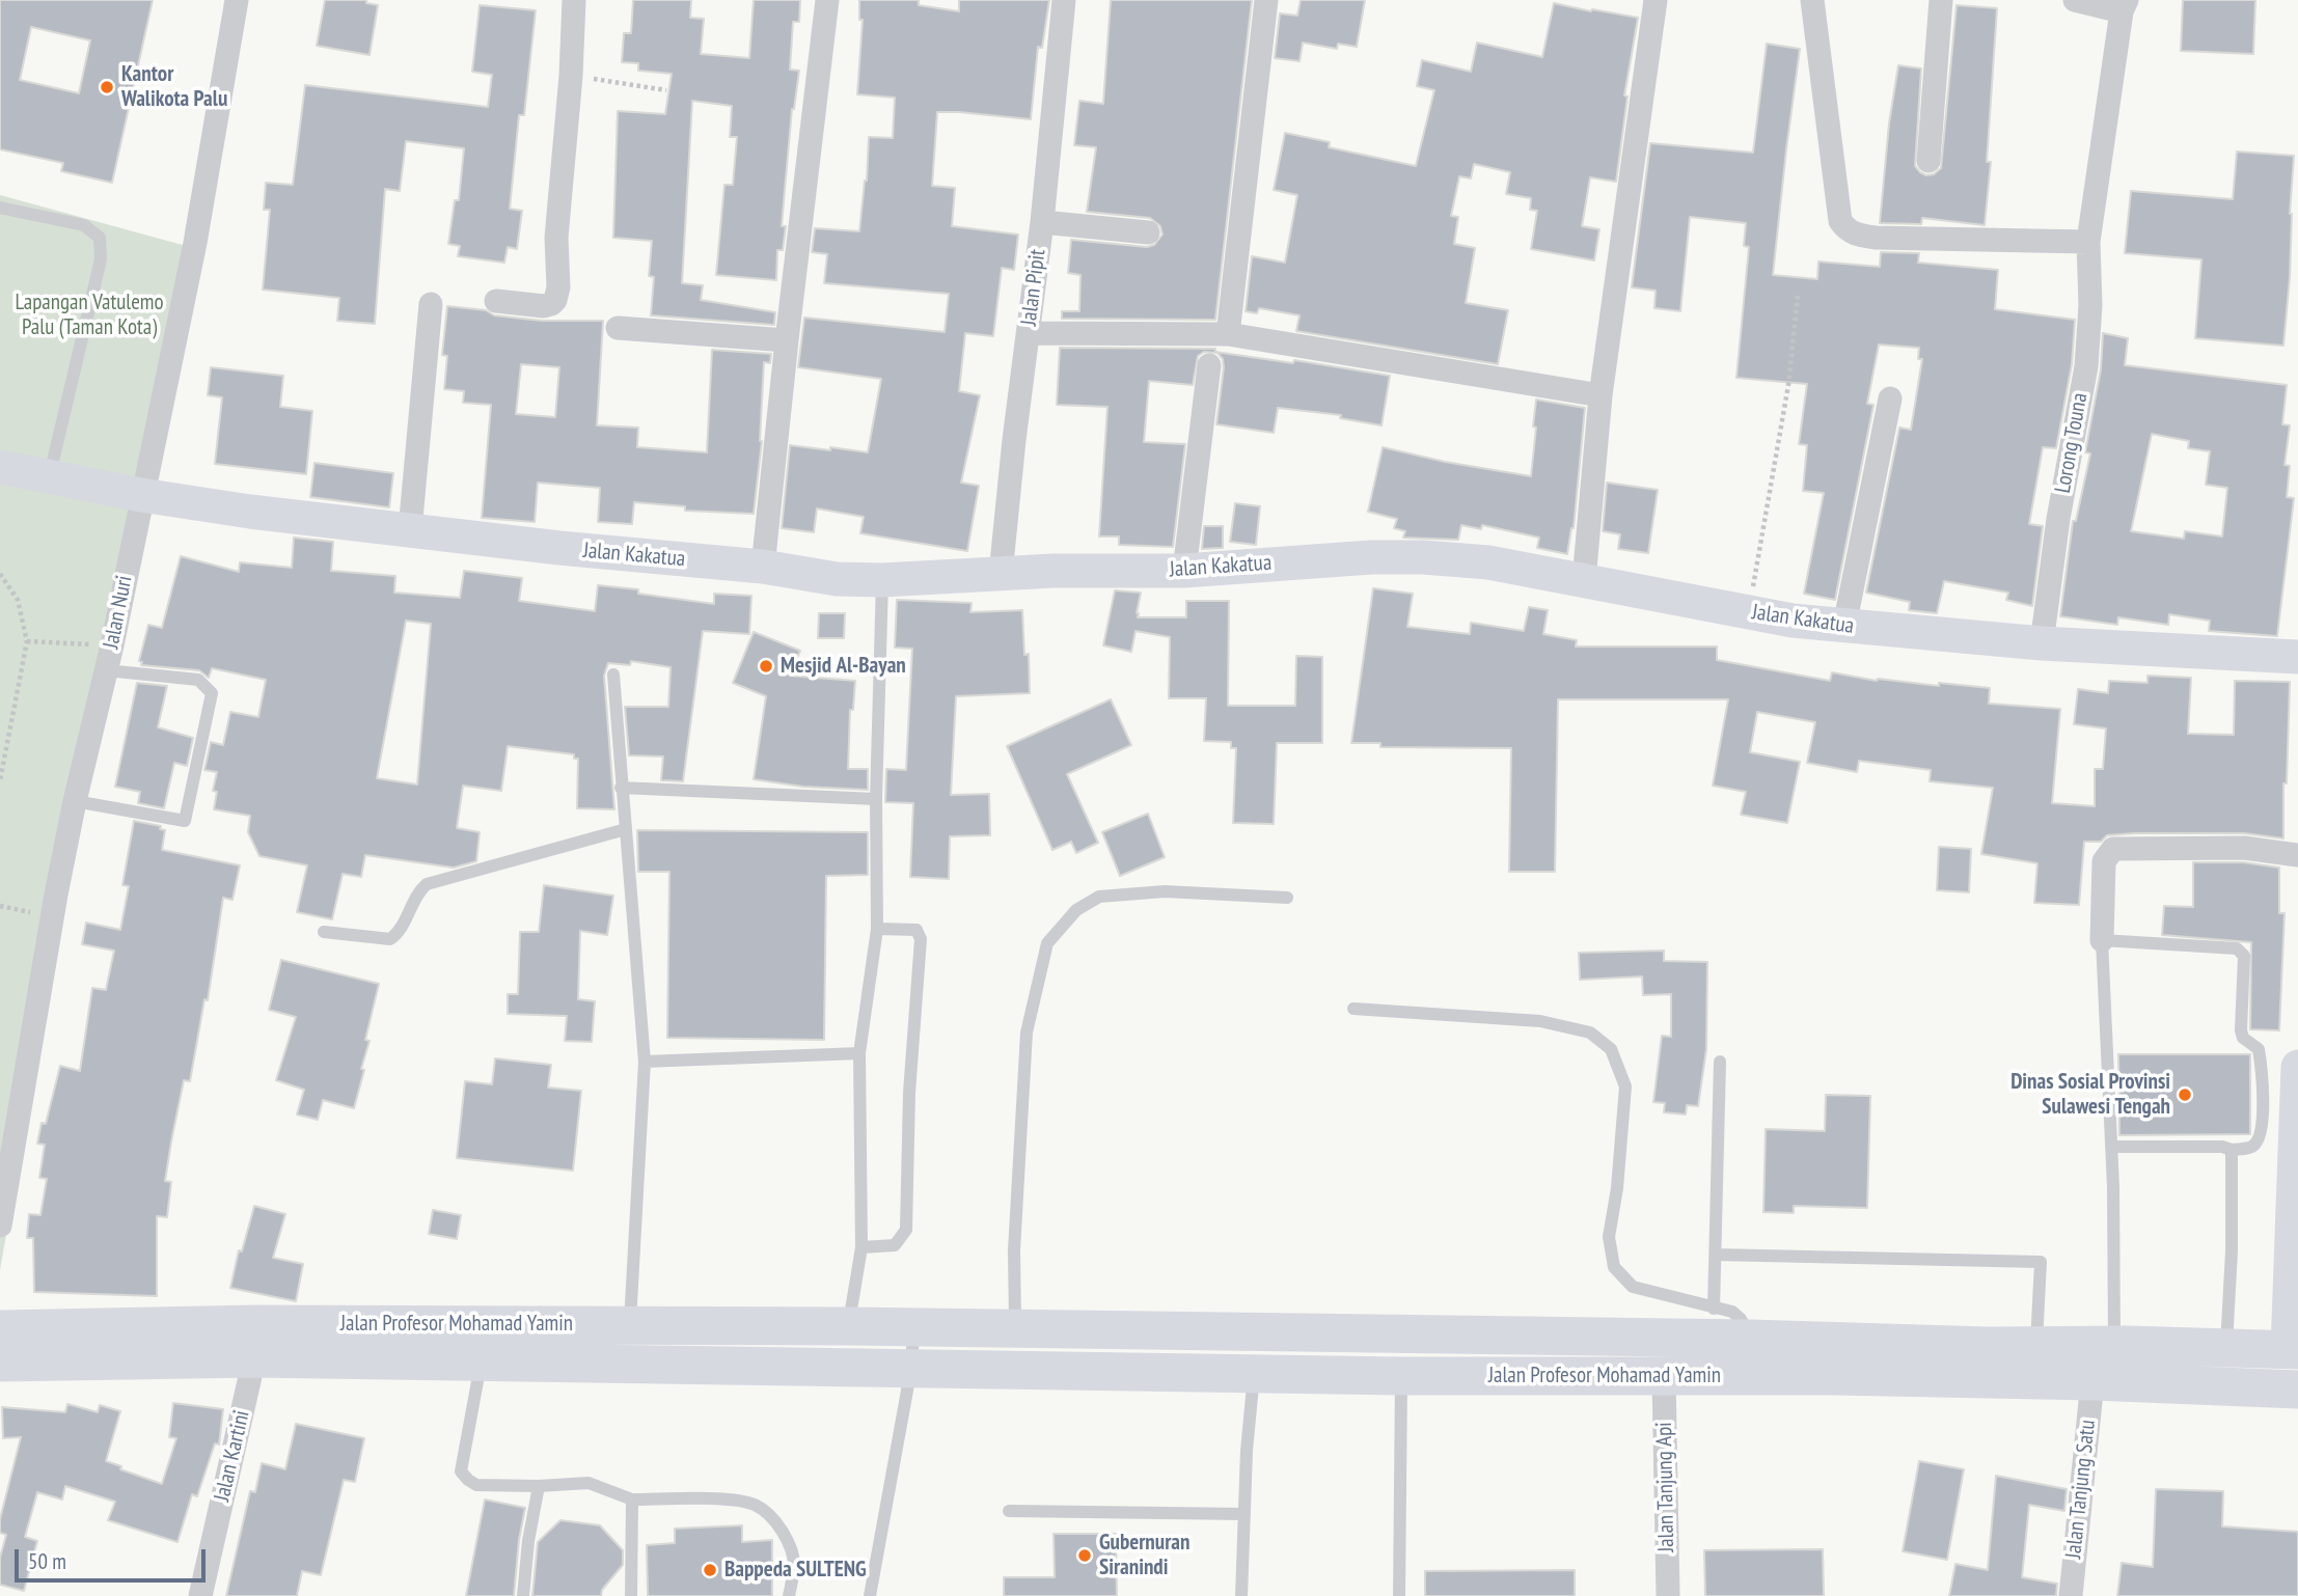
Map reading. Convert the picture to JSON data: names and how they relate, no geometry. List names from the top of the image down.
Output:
{
  "streets": {
    "main road": ["Jalan Profesor Mohamad Yamin"],
    "street": [
      "Jalan Pipit",
      "Lorong Touna",
      "Jalan Kakatua",
      "Jalan Nuri",
      "Jalan Kartini",
      "Jalan Tanjung Api",
      "Jalan Tanjung Satu"
    ]
  },
  "crossings": [
    ["Jalan Pipit", "Jalan Kakatua"],
    ["Lorong Touna", "Jalan Kakatua"],
    ["Jalan Kakatua", "Jalan Nuri"],
    ["Jalan Profesor Mohamad Yamin", "Jalan Kartini"],
    ["Jalan Profesor Mohamad Yamin", "Jalan Tanjung Api"],
    ["Jalan Profesor Mohamad Yamin", "Jalan Tanjung Satu"]
  ],
  "parks": ["Lapangan Vatulemo Palu (Taman Kota)"],
  "places": [
    "Kantor Walikota Palu",
    "Mesjid Al-Bayan",
    "Dinas Sosial Provinsi Sulawesi Tengah",
    "Gubernuran Siranindi",
    "Bappeda SULTENG"
  ],
  "scale_bar": "50 m"
}
